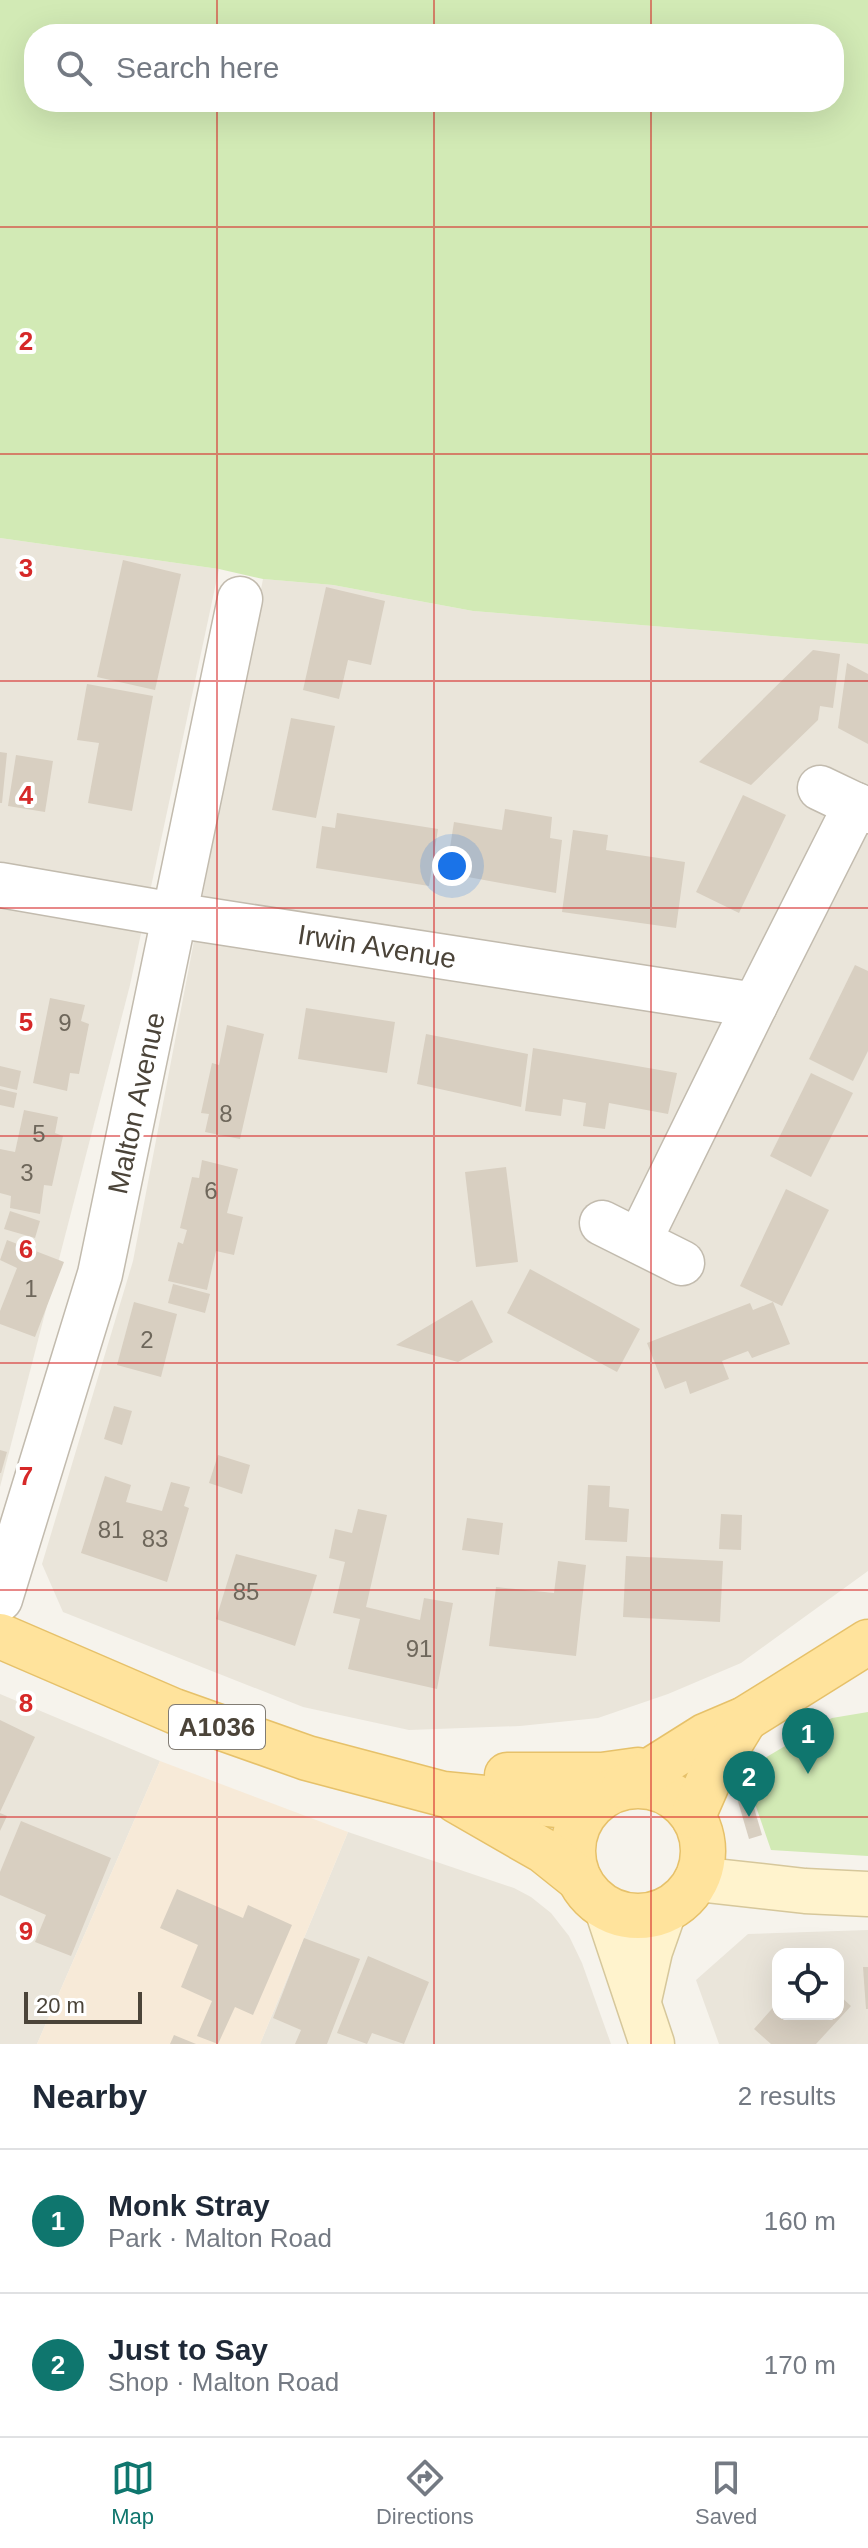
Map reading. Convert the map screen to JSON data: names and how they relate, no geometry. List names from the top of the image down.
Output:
{
  "streets": {
    "main road": ["A1036"],
    "street": ["Irwin Avenue", "Malton Avenue"]
  },
  "crossings": [
    ["Irwin Avenue", "Malton Avenue"]
  ],
  "house_numbers": [
    "9",
    "8",
    "5",
    "3",
    "6",
    "1",
    "2",
    "81",
    "83",
    "85",
    "91"
  ],
  "scale_bar": "20 m",
  "page": {
    "search": "Search here",
    "pins": ["1", "2"],
    "scale": "20 m",
    "heading": ["Nearby", "2 results"],
    "list": [
      {
        "mark": "1",
        "name": "Monk Stray",
        "note": "Park · Malton Road",
        "value": "160 m"
      },
      {
        "mark": "2",
        "name": "Just to Say",
        "note": "Shop · Malton Road",
        "value": "170 m"
      }
    ],
    "nav": ["Map", "Directions", "Saved"]
  },
  "grid": {
    "rows": [
      "2",
      "3",
      "4",
      "5",
      "6",
      "7",
      "8",
      "9"
    ]
  }
}
